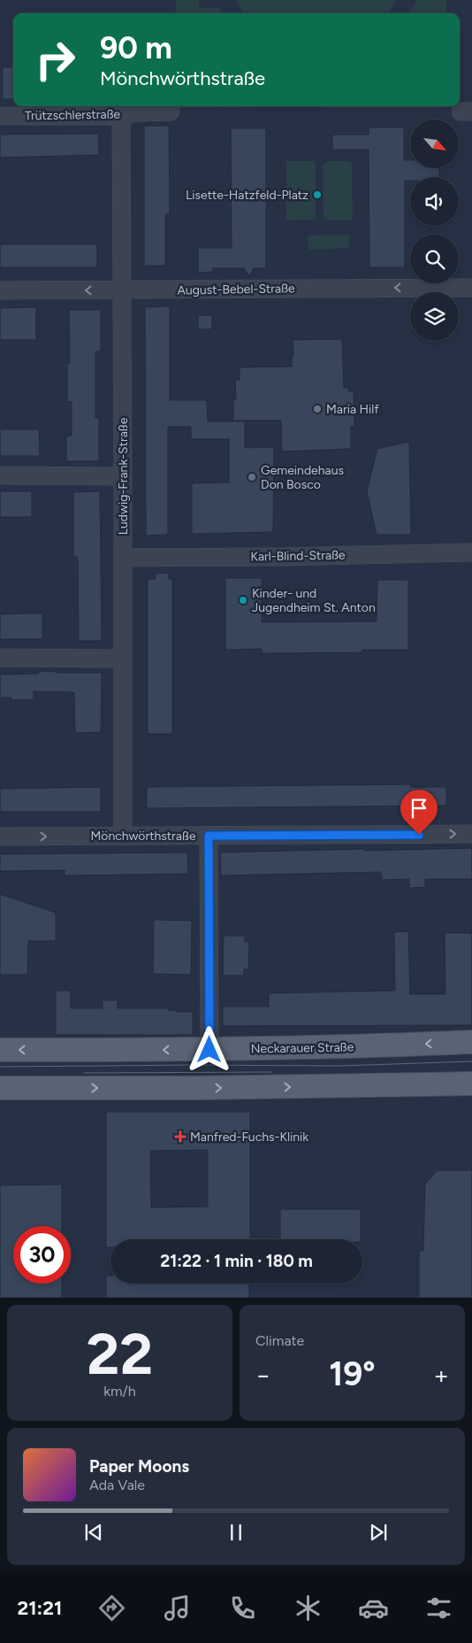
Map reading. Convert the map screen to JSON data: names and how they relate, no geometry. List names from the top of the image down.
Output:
{
  "streets": {
    "main road": ["Neckarauer Straße"],
    "street": [
      "Trützschlerstraße",
      "August-Bebel-Straße",
      "Ludwig-Frank-Straße",
      "Karl-Blind-Straße",
      "Mönchwörthstraße"
    ]
  },
  "crossings": [
    ["Trützschlerstraße", "Ludwig-Frank-Straße"],
    ["August-Bebel-Straße", "Ludwig-Frank-Straße"],
    ["Ludwig-Frank-Straße", "Karl-Blind-Straße"],
    ["Ludwig-Frank-Straße", "Mönchwörthstraße"]
  ],
  "one_way": ["August-Bebel-Straße", "Mönchwörthstraße"],
  "places": {
    "other": [
      "Lisette-Hatzfeld-Platz",
      "Maria Hilf",
      "Gemeindehaus Don Bosco",
      "Kinder- und Jugendheim St. Anton"
    ],
    "health": ["Manfred-Fuchs-Klinik"]
  },
  "north": "bottom right",
  "page": {
    "turn": ["90 m", "Mönchwörthstraße"],
    "limit": "30",
    "trip": "21:22 · 1 min · 180 m",
    "tile": [
      ["22", "km/h"],
      "Climate"
    ],
    "heat": ["−", "19°", "+"],
    "song": ["Paper Moons", "Ada Vale"],
    "tabs": "21:21"
  }
}
